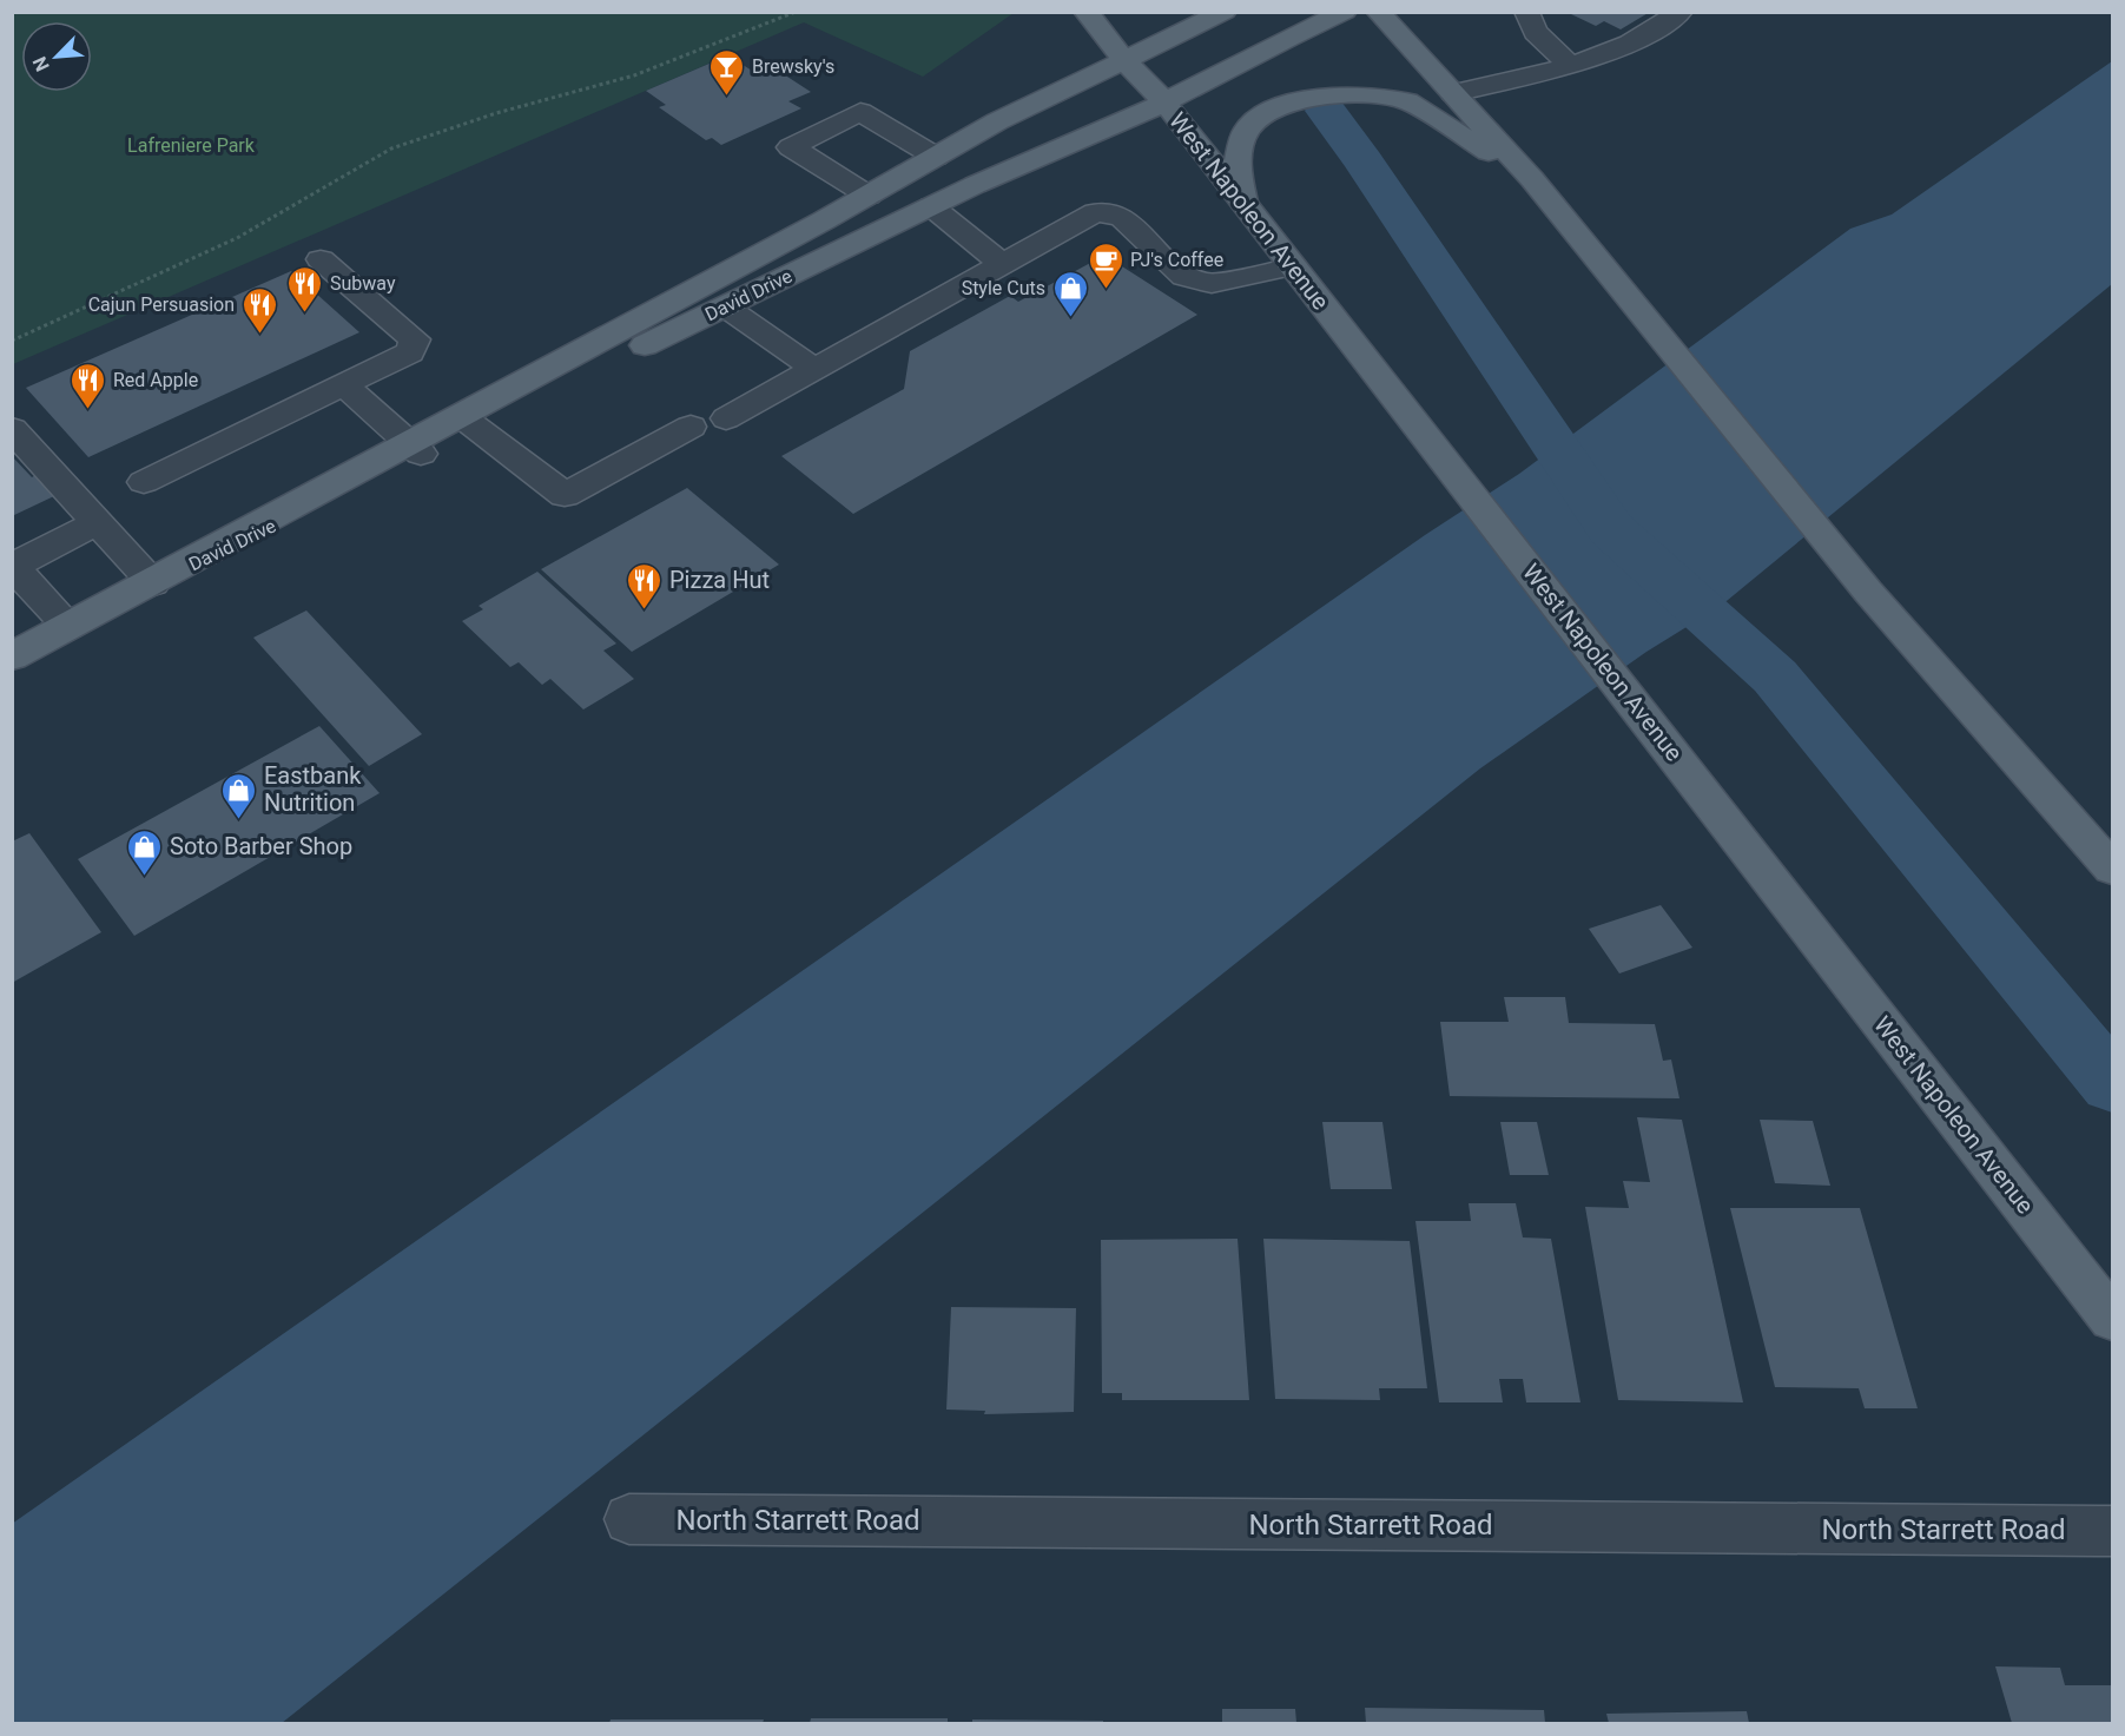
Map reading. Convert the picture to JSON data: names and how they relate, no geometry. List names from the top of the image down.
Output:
{
  "streets": {
    "main road": ["West Napoleon Avenue", "David Drive"],
    "street": ["North Starrett Road"]
  },
  "crossings": [
    ["West Napoleon Avenue", "David Drive"]
  ],
  "parks": ["Lafreniere Park"],
  "places": {
    "bar": ["Brewsky's"],
    "cafe": ["PJ's Coffee"],
    "restaurant": [
      "Subway",
      "Cajun Persuasion",
      "Red Apple",
      "Pizza Hut"
    ],
    "shop": ["Style Cuts", "Eastbank Nutrition", "Soto Barber Shop"]
  },
  "north": "bottom left"
}
